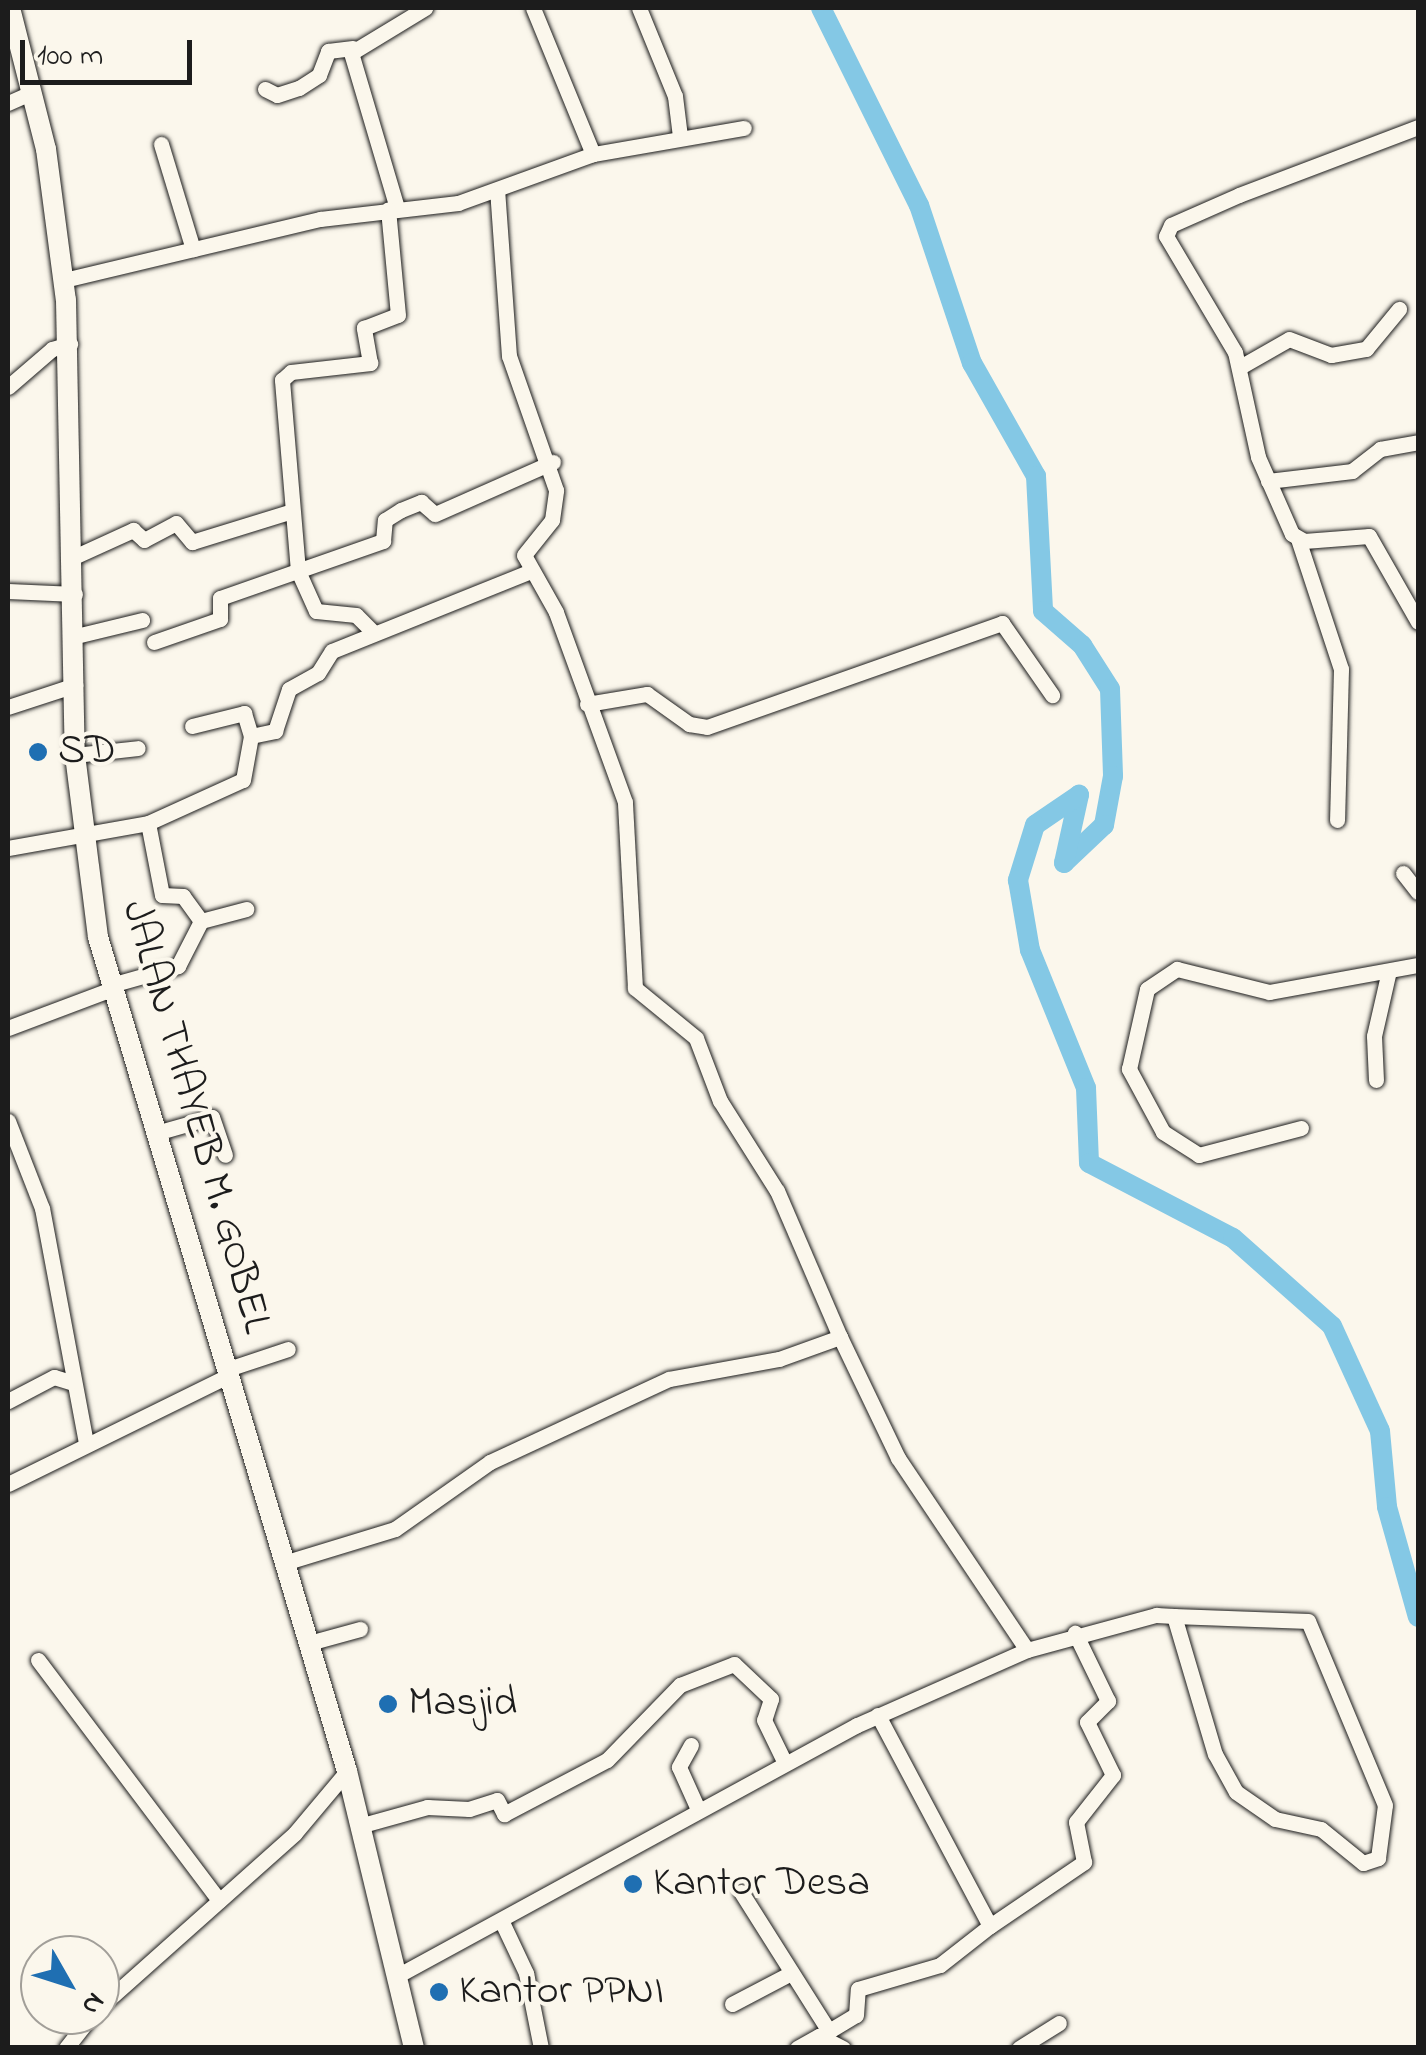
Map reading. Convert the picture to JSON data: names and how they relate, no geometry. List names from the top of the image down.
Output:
{
  "streets": {
    "main road": ["JALAN THAYEB M. GOBEL"]
  },
  "places": [
    "SD",
    "Masjid",
    "Kantor Desa",
    "Kantor PPNI"
  ],
  "scale_bar": "100 m",
  "north": "bottom right"
}
